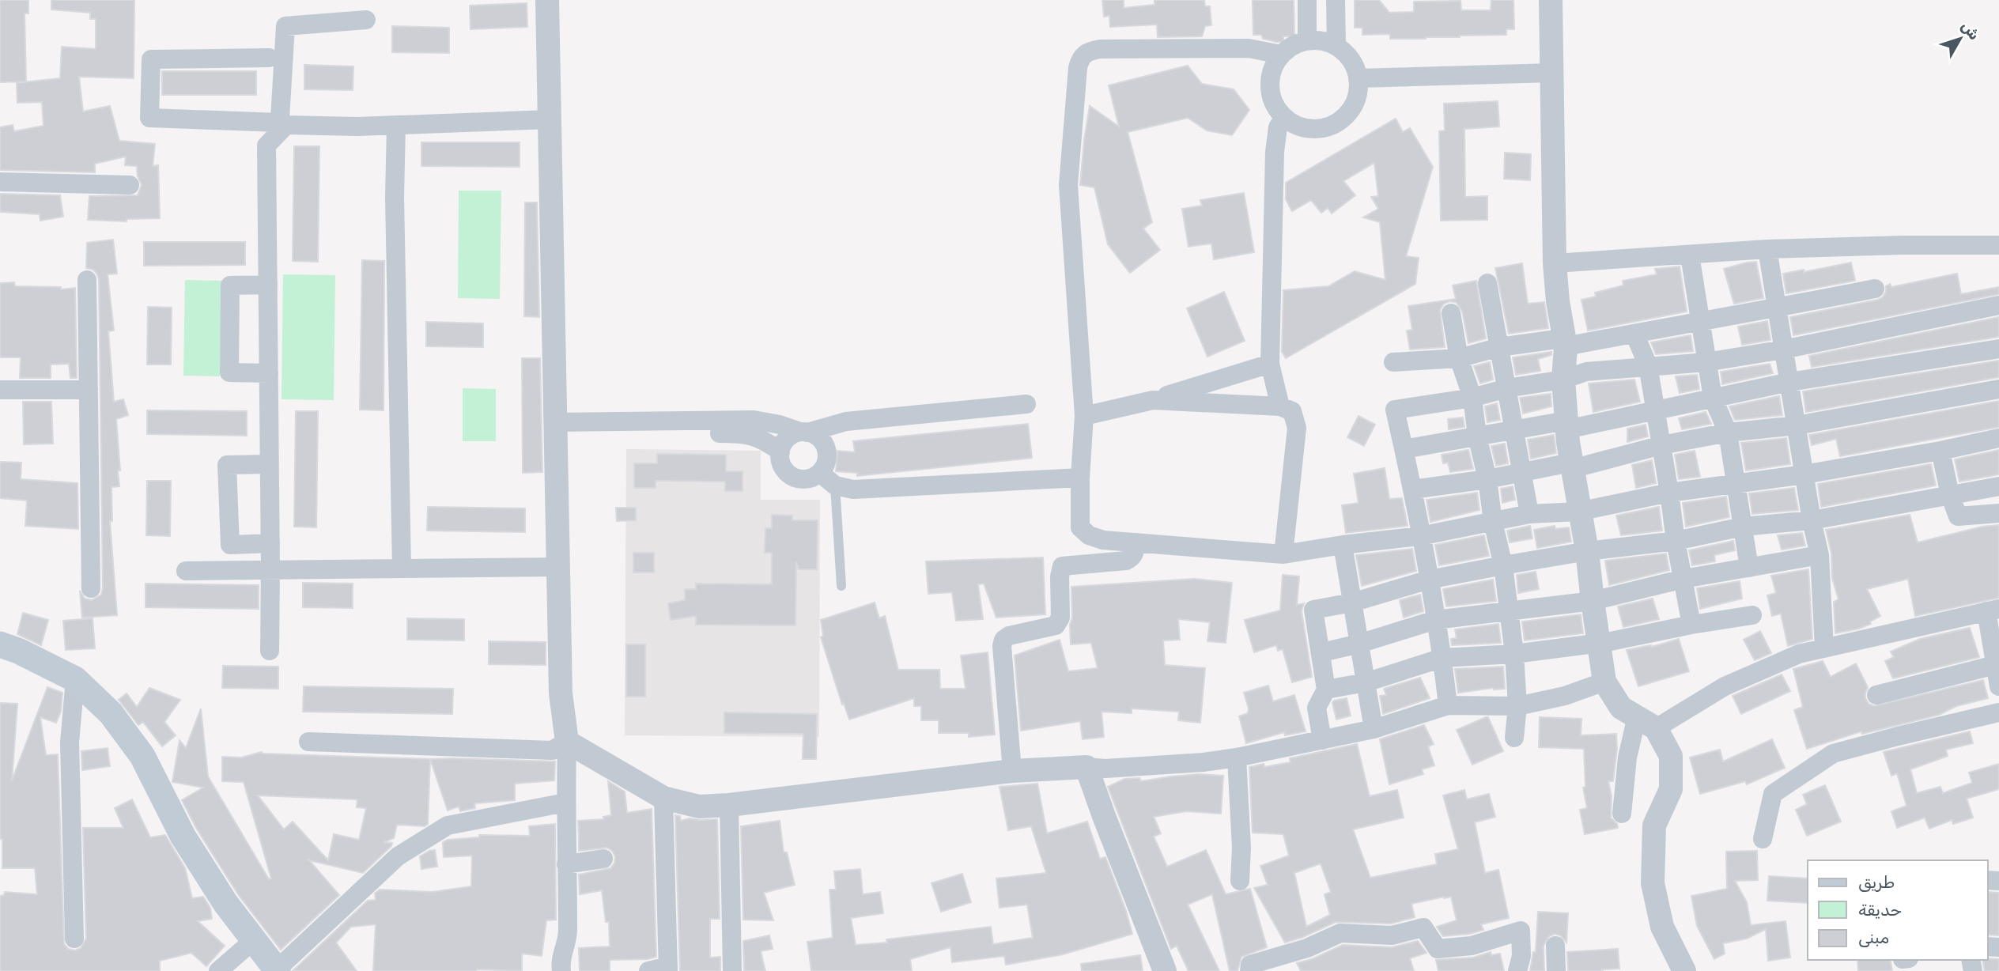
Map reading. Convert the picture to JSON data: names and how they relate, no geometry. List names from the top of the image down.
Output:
{
  "legend": ["طريق", "حديقة", "مبنى"],
  "north": "top right"
}
